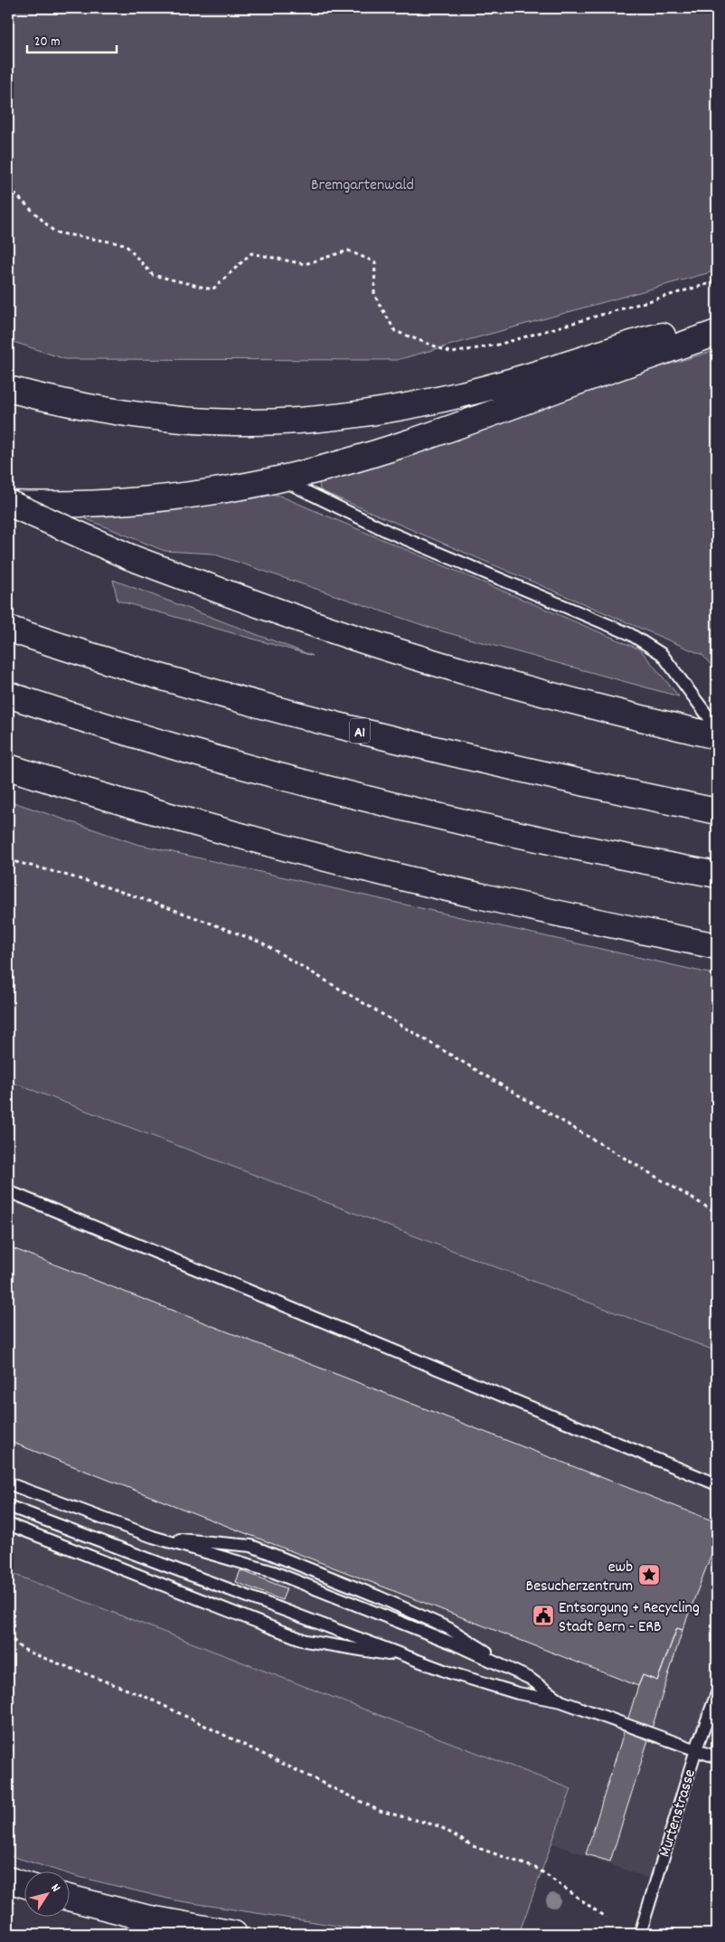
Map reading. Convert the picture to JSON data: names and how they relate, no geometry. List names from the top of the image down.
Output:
{
  "streets": {
    "main road": ["A1"],
    "lane": ["Murtenstrasse"]
  },
  "parks": ["Bremgartenwald"],
  "places": {
    "place": ["ewb Besucherzentrum"],
    "public building": ["Entsorgung + Recycling Stadt Bern - ERB"]
  },
  "scale_bar": "20 m",
  "north": "top right"
}
